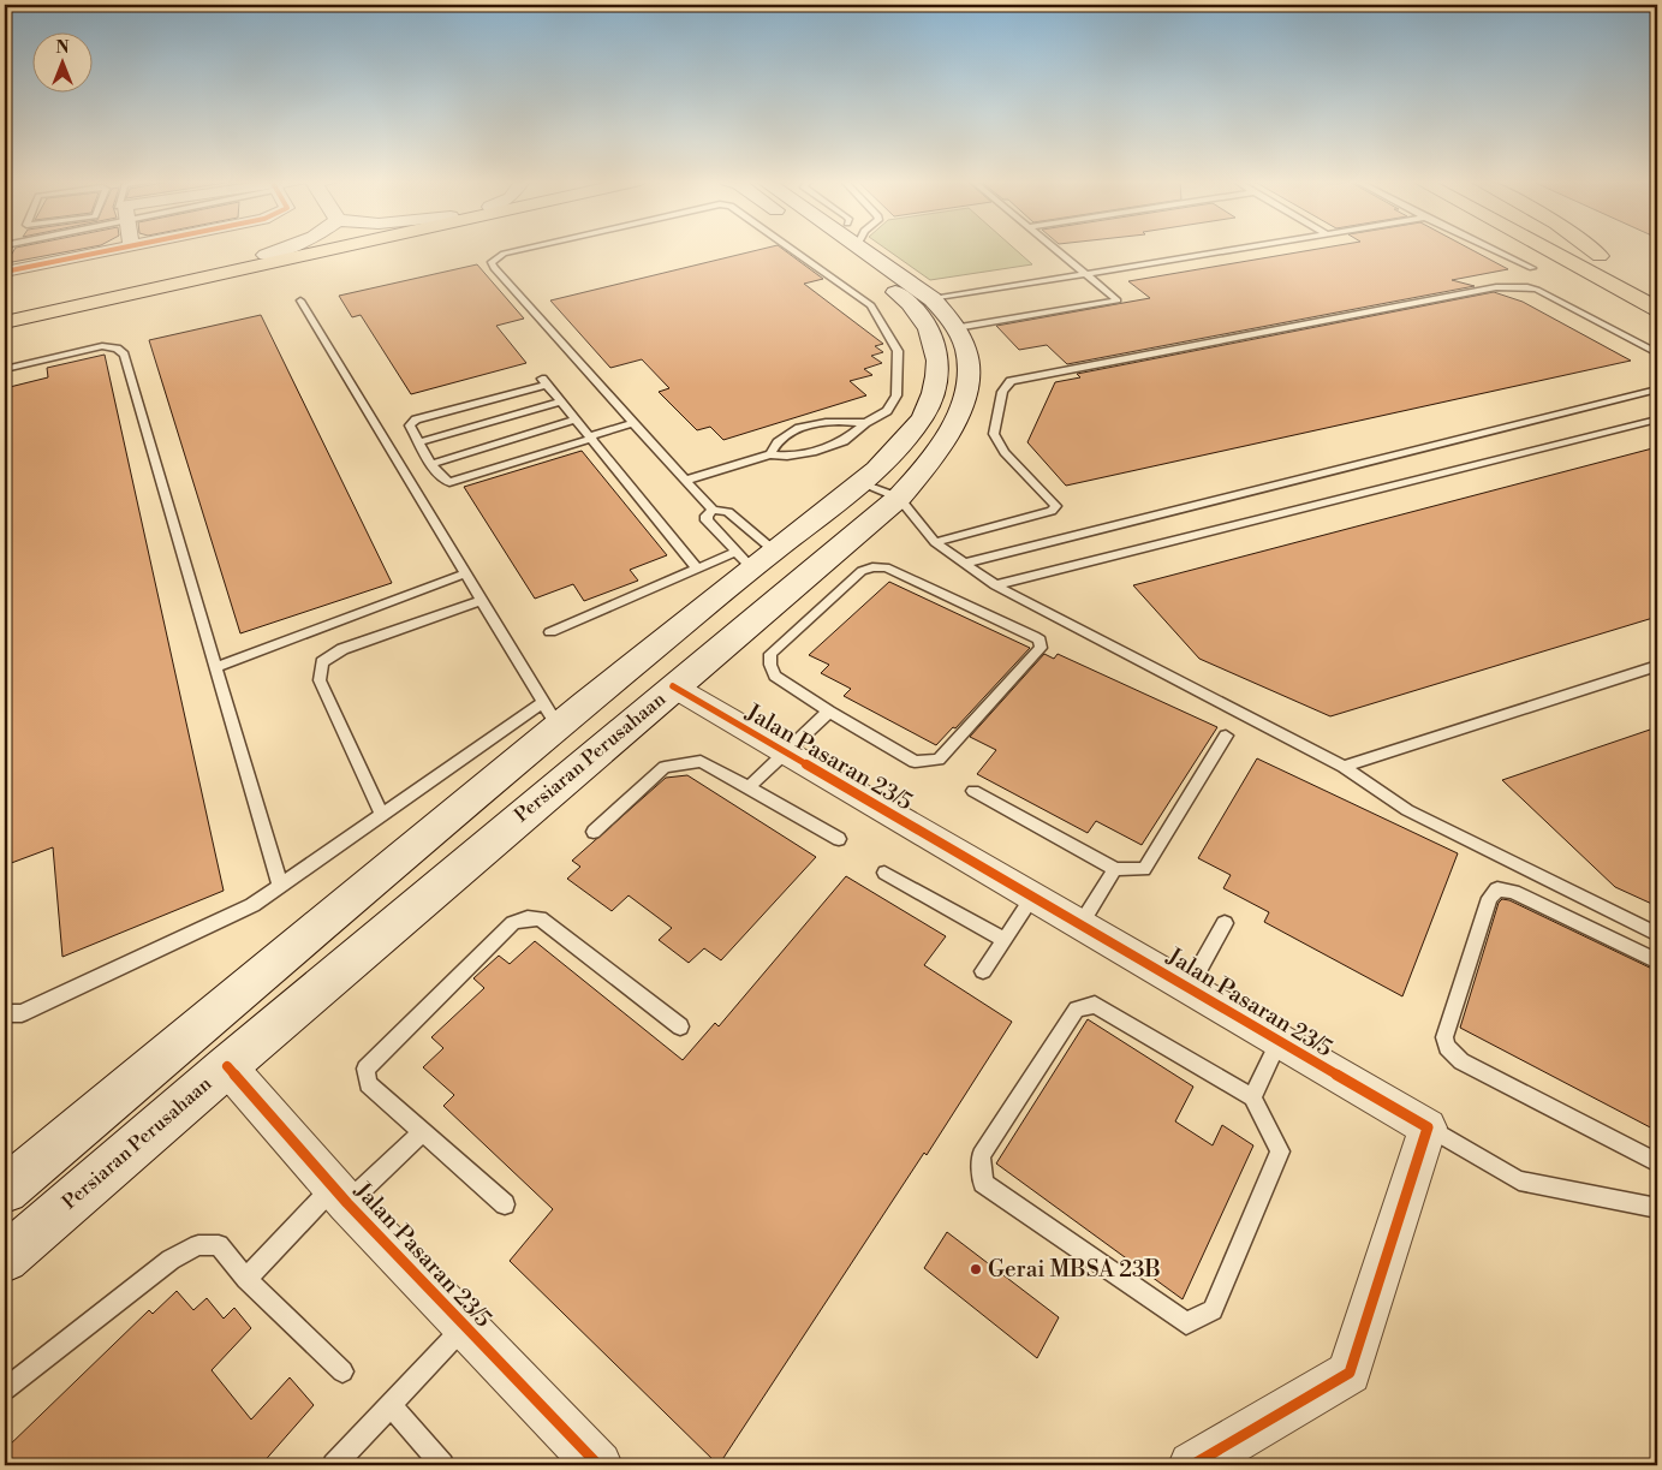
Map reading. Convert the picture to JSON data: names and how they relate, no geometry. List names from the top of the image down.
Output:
{
  "streets": {
    "main road": ["Persiaran Perusahaan"],
    "street": ["Jalan Pasaran 23/5"]
  },
  "crossings": [
    ["Persiaran Perusahaan", "Jalan Pasaran 23/5"]
  ],
  "places": ["Gerai MBSA 23B"],
  "north": "top"
}
